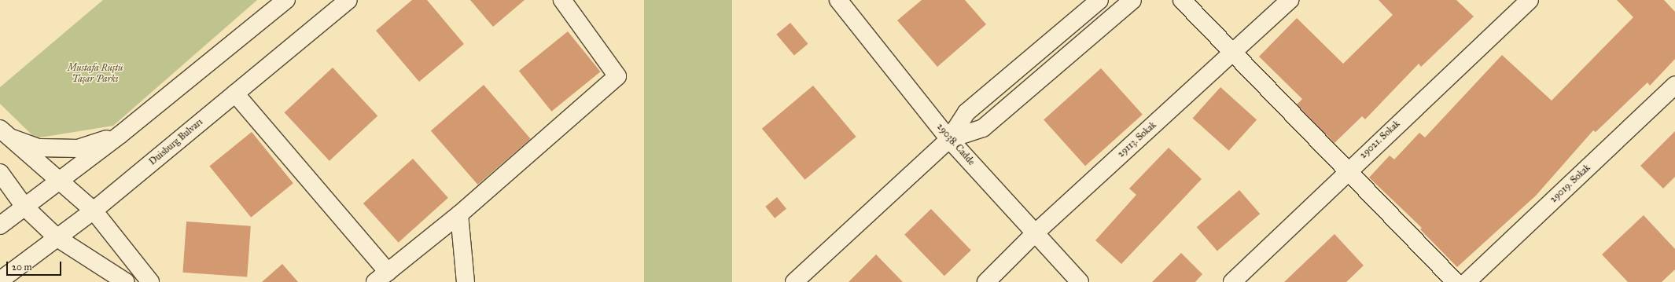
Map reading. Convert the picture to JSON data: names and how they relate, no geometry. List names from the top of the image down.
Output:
{
  "streets": {
    "street": [
      "29113. Sokak",
      "29021. Sokak",
      "Duisburg Bulvarı",
      "29038. Cadde",
      "29019. Sokak"
    ]
  },
  "crossings": [
    ["29113. Sokak", "29038. Cadde"]
  ],
  "parks": ["Mustafa Rüştü Taşar Parkı"],
  "scale_bar": "20 m"
}
